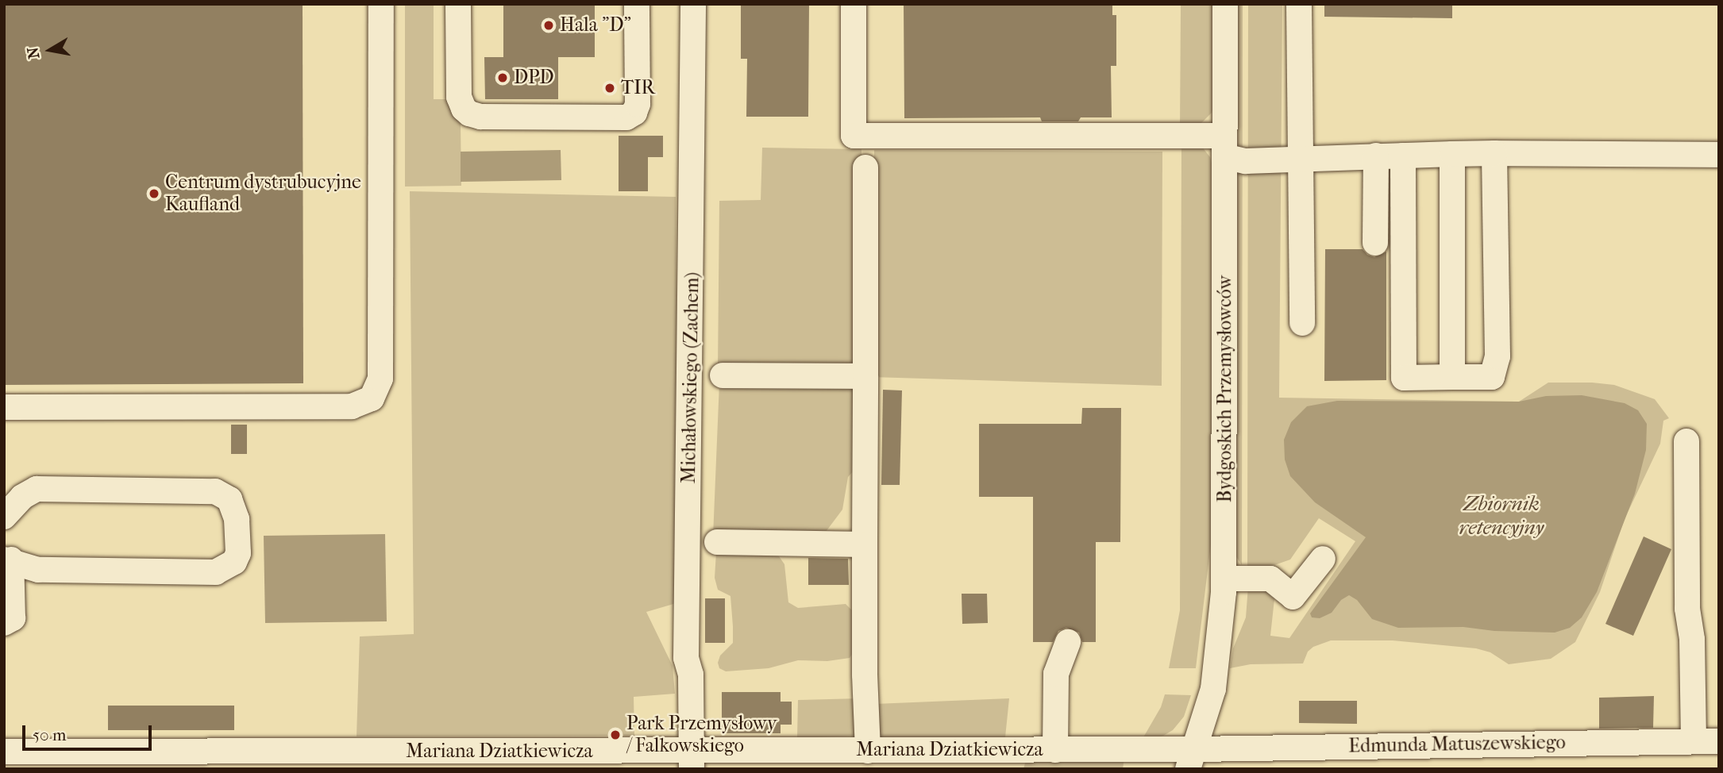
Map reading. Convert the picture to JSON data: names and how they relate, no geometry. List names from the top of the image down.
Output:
{
  "streets": {
    "street": [
      "Michałowskiego (Zachem)",
      "Bydgoskich Przemysłowców",
      "Edmunda Matuszewskiego",
      "Mariana Dziatkiewicza"
    ]
  },
  "crossings": [
    ["Michałowskiego (Zachem)", "Mariana Dziatkiewicza"],
    ["Bydgoskich Przemysłowców", "Edmunda Matuszewskiego"],
    ["Bydgoskich Przemysłowców", "Mariana Dziatkiewicza"],
    ["Edmunda Matuszewskiego", "Mariana Dziatkiewicza"]
  ],
  "water": ["Zbiornik retencyjny"],
  "places": [
    "Hala \"D\"",
    "DPD",
    "TIR",
    "Centrum dystrubucyjne Kaufland",
    "Park Przemysłowy / Falkowskiego"
  ],
  "scale_bar": "50 m",
  "north": "left"
}
